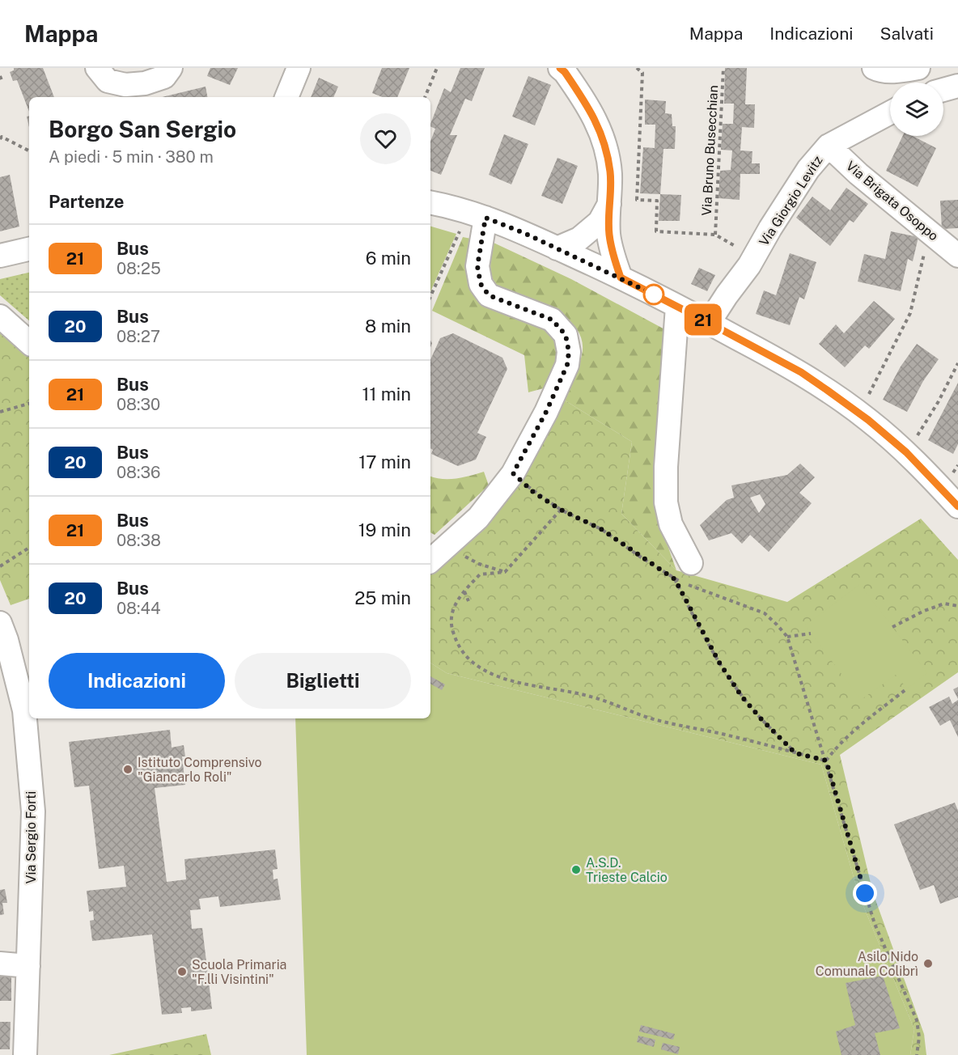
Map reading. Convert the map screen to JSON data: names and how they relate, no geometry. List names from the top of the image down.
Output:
{
  "streets": {
    "street": ["Via Giorgio Levitz", "Via Brigata Osoppo", "Via Sergio Forti"],
    "path": ["Via Bruno Busecchian"]
  },
  "crossings": [
    ["Via Giorgio Levitz", "Via Brigata Osoppo"]
  ],
  "places": [
    "Istituto Comprensivo \"Giancarlo Roli\"",
    "A.S.D. Trieste Calcio",
    "Asilo Nido Comunale Colibrì",
    "Scuola Primaria \"F.lli Visintini\""
  ],
  "lines": ["bus line 21"],
  "page": {
    "header": "Mappa",
    "nav": ["Mappa", "Indicazioni", "Salvati"],
    "on_map": "21",
    "heading": [
      ["Borgo San Sergio", "A piedi · 5 min · 380 m"],
      "Partenze"
    ],
    "list": [
      {
        "mark": "21",
        "name": "Bus",
        "note": "08:25",
        "value": "6 min"
      },
      {
        "mark": "20",
        "name": "Bus",
        "note": "08:27",
        "value": "8 min"
      },
      {
        "mark": "21",
        "name": "Bus",
        "note": "08:30",
        "value": "11 min"
      },
      {
        "mark": "20",
        "name": "Bus",
        "note": "08:36",
        "value": "17 min"
      },
      {
        "mark": "21",
        "name": "Bus",
        "note": "08:38",
        "value": "19 min"
      },
      {
        "mark": "20",
        "name": "Bus",
        "note": "08:44",
        "value": "25 min"
      }
    ],
    "buttons": ["Indicazioni", "Biglietti"]
  }
}
